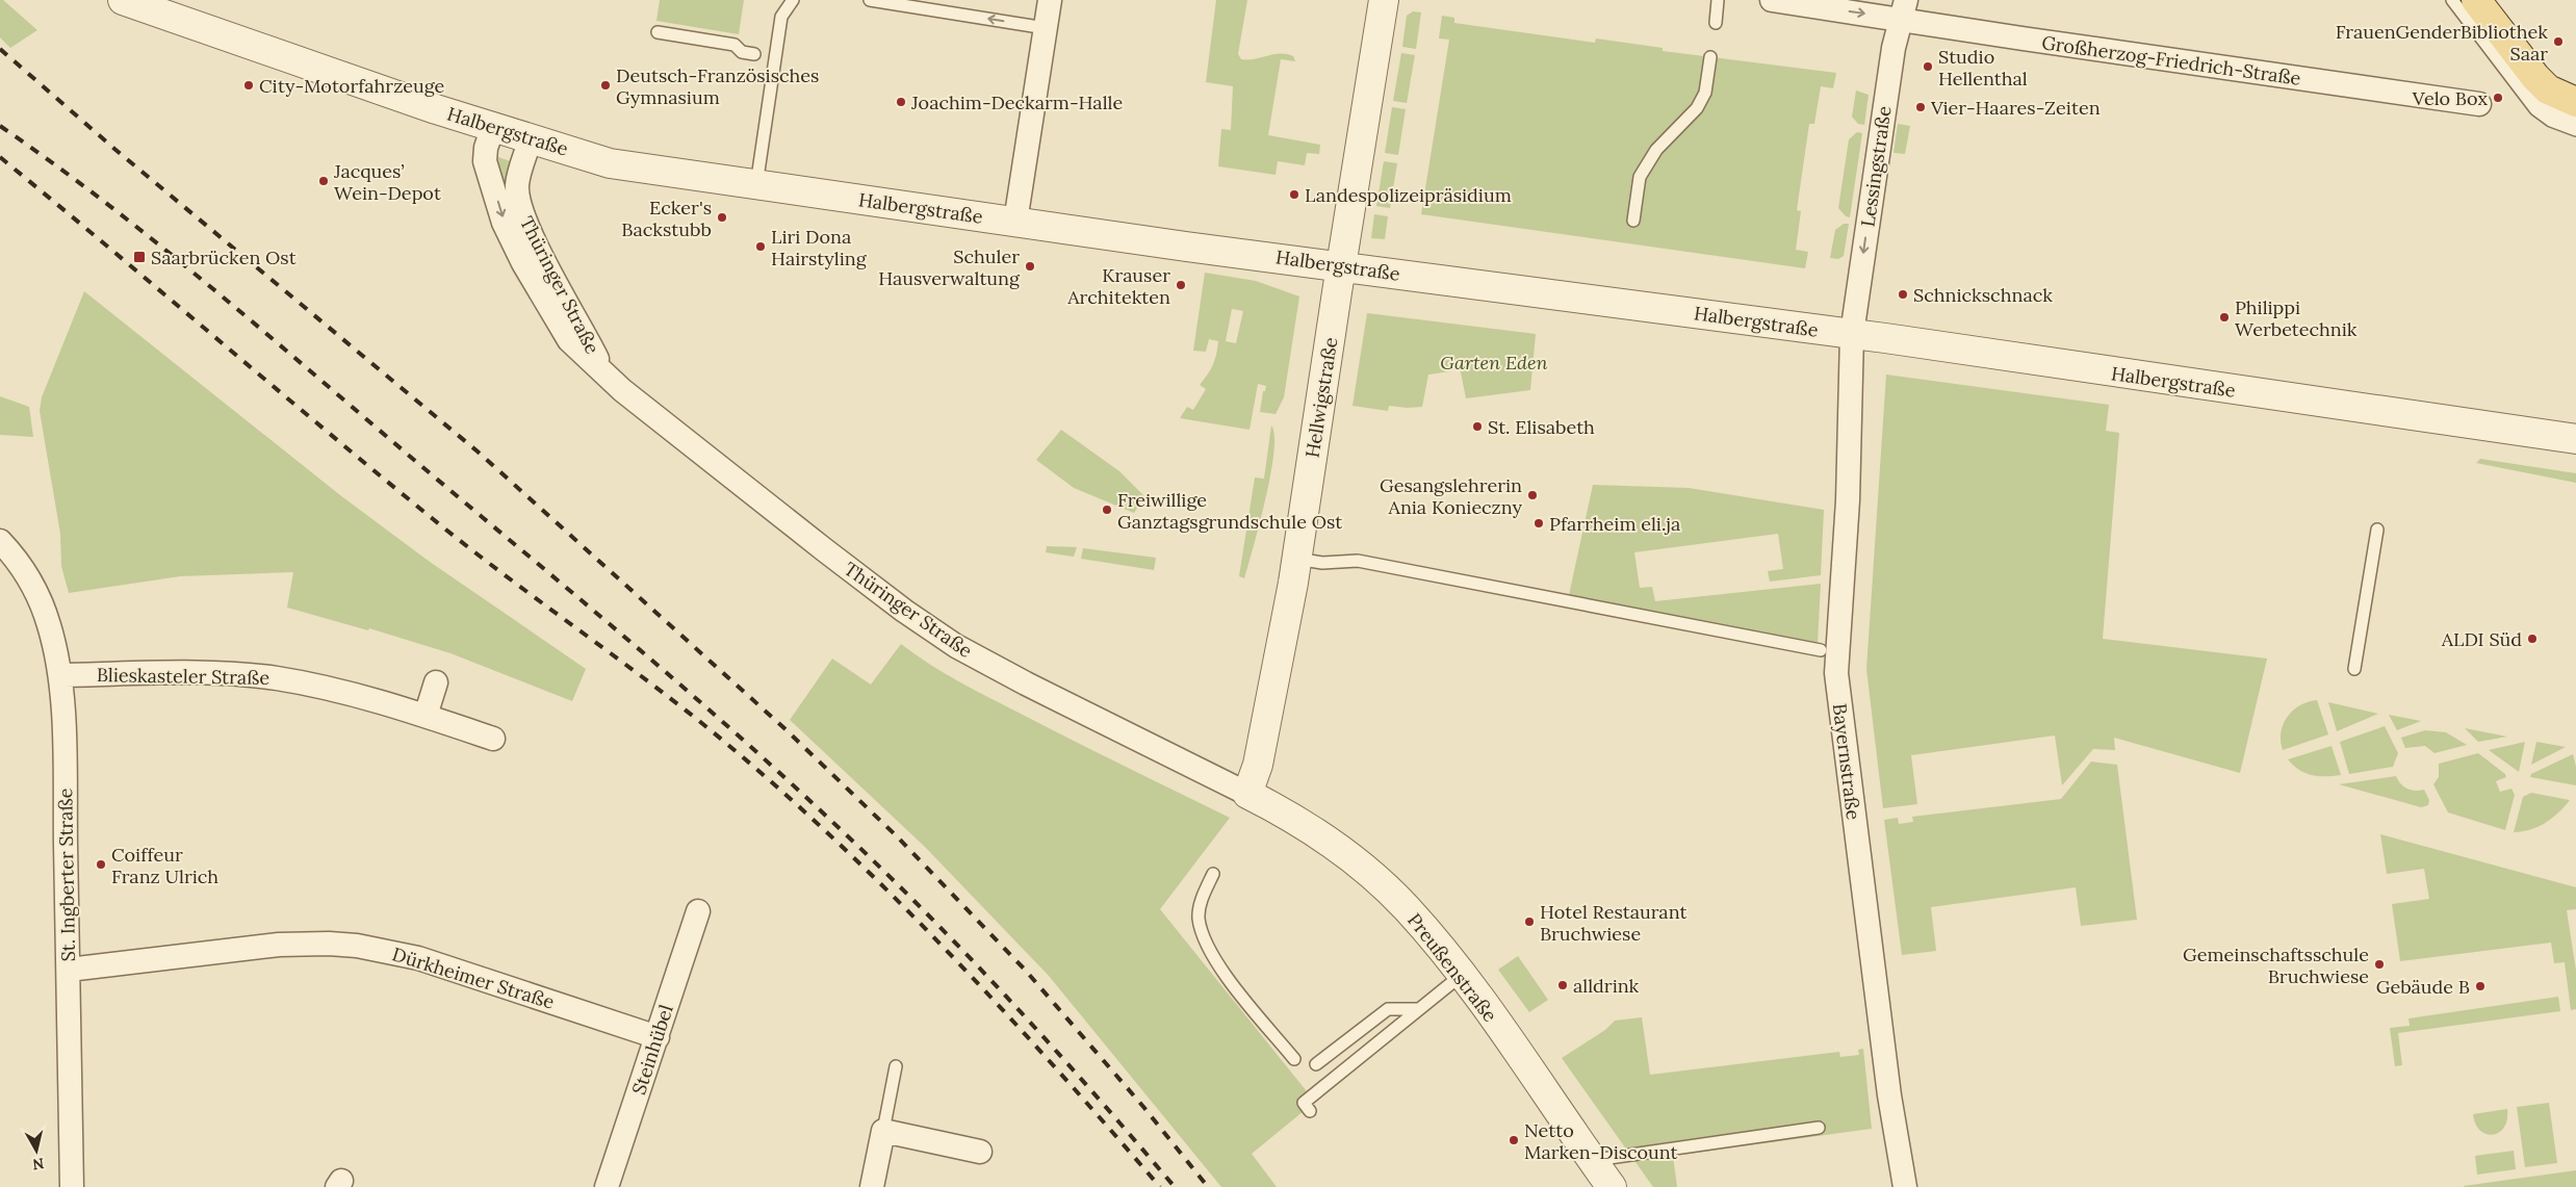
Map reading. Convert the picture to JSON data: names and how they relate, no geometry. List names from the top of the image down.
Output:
{
  "streets": {
    "street": [
      "Großherzog-Friedrich-Straße",
      "Halbergstraße",
      "Lessingstraße",
      "Thüringer Straße",
      "Hellwigstraße",
      "Blieskasteler Straße",
      "Bayernstraße",
      "St. Ingberter Straße",
      "Preußenstraße",
      "Dürkheimer Straße",
      "Steinhübel"
    ]
  },
  "crossings": [
    ["Großherzog-Friedrich-Straße", "Lessingstraße"],
    ["Halbergstraße", "Lessingstraße"],
    ["Halbergstraße", "Thüringer Straße"],
    ["Halbergstraße", "Hellwigstraße"],
    ["Halbergstraße", "Bayernstraße"],
    ["Lessingstraße", "Bayernstraße"],
    ["Thüringer Straße", "Hellwigstraße"],
    ["Thüringer Straße", "Preußenstraße"],
    ["Hellwigstraße", "Preußenstraße"],
    ["Blieskasteler Straße", "St. Ingberter Straße"],
    ["St. Ingberter Straße", "Dürkheimer Straße"],
    ["Dürkheimer Straße", "Steinhübel"]
  ],
  "one_way": ["Lessingstraße"],
  "parks": ["Garten Eden"],
  "places": {
    "other": [
      "FrauenGenderBibliothek Saar",
      "Studio Hellenthal",
      "City-Motorfahrzeuge",
      "Deutsch-Französisches Gymnasium",
      "Velo Box",
      "Joachim-Deckarm-Halle",
      "Vier-Haares-Zeiten",
      "Jacques’ Wein-Depot",
      "Landespolizeipräsidium",
      "Ecker's Backstubb",
      "Liri Dona Hairstyling",
      "Schuler Hausverwaltung",
      "Krauser Architekten",
      "Schnickschnack",
      "Philippi Werbetechnik",
      "St. Elisabeth",
      "Gesangslehrerin Ania Konieczny",
      "Freiwillige Ganztagsgrundschule Ost",
      "Pfarrheim eli.ja",
      "ALDI Süd",
      "Coiffeur Franz Ulrich",
      "Hotel Restaurant Bruchwiese",
      "Gemeinschaftsschule Bruchwiese",
      "alldrink",
      "Gebäude B",
      "Netto Marken-Discount"
    ],
    "transit": ["Saarbrücken Ost"]
  },
  "north": "bottom"
}
